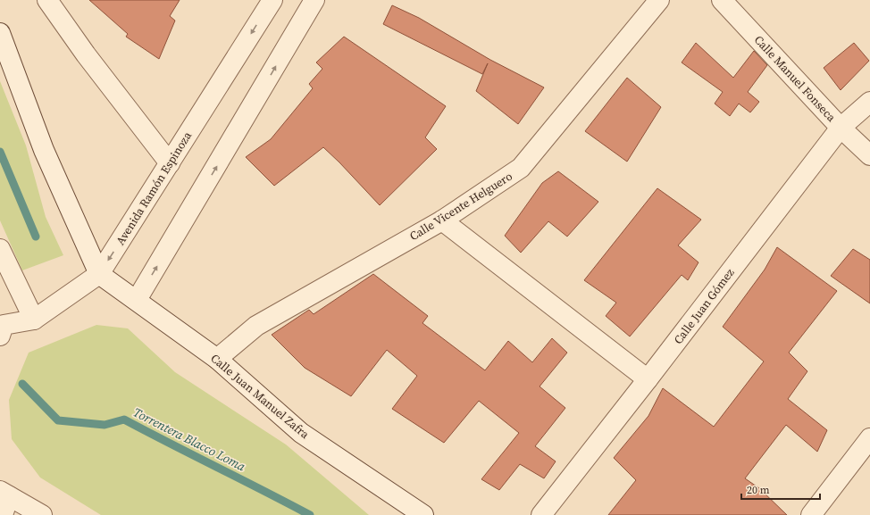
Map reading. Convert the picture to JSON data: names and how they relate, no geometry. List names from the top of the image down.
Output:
{
  "streets": {
    "street": [
      "Calle Manuel Fonseca",
      "Avenida Ramón Espinoza",
      "Calle Vicente Helguero",
      "Calle Juan Gómez",
      "Calle Juan Manuel Zafra"
    ]
  },
  "crossings": [
    ["Calle Manuel Fonseca", "Calle Juan Gómez"],
    ["Avenida Ramón Espinoza", "Calle Juan Manuel Zafra"],
    ["Calle Vicente Helguero", "Calle Juan Manuel Zafra"]
  ],
  "water": ["Torrentera Blacco Loma"],
  "scale_bar": "20 m"
}
